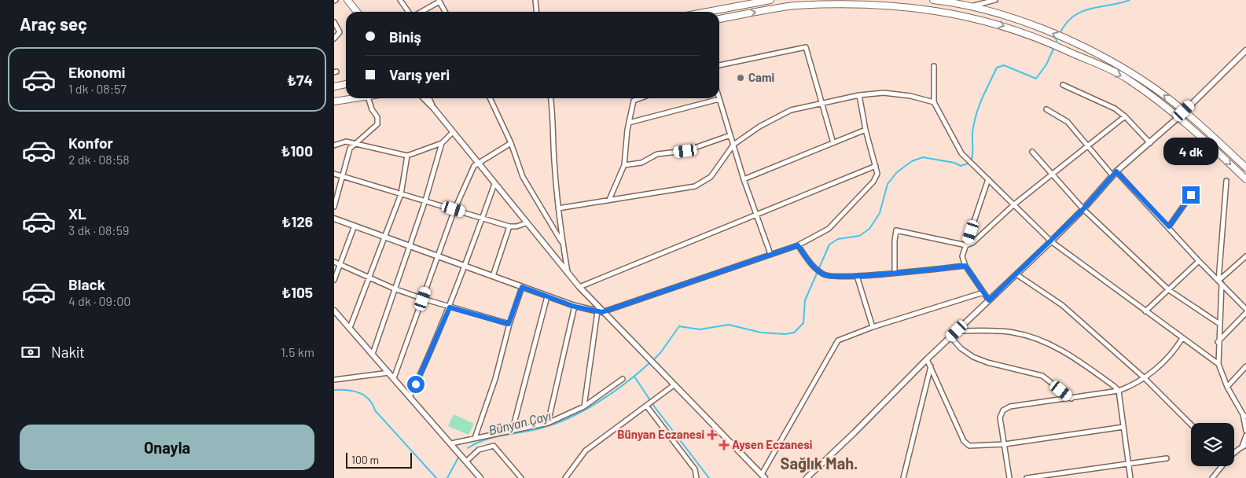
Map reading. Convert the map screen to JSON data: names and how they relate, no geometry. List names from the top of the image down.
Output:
{
  "districts": ["Sağlık Mah."],
  "water": ["Bünyan Çayı"],
  "places": {
    "other": ["Cami"],
    "health": ["Bünyan Eczanesi", "Aysen Eczanesi"]
  },
  "scale_bar": "100 m",
  "page": {
    "heading": "Araç seç",
    "banner": ["Biniş", "Varış yeri"],
    "list": [
      {
        "name": "Ekonomi",
        "note": "1 dk · 08:57",
        "value": "₺74"
      },
      {
        "name": "Konfor",
        "note": "2 dk · 08:58",
        "value": "₺100"
      },
      {
        "name": "XL",
        "note": "3 dk · 08:59",
        "value": "₺126"
      },
      {
        "name": "Black",
        "note": "4 dk · 09:00",
        "value": "₺105"
      }
    ],
    "bubble": "4 dk",
    "pay": ["Nakit", "1.5 km"],
    "buttons": "Onayla",
    "scale": "100 m"
  }
}
